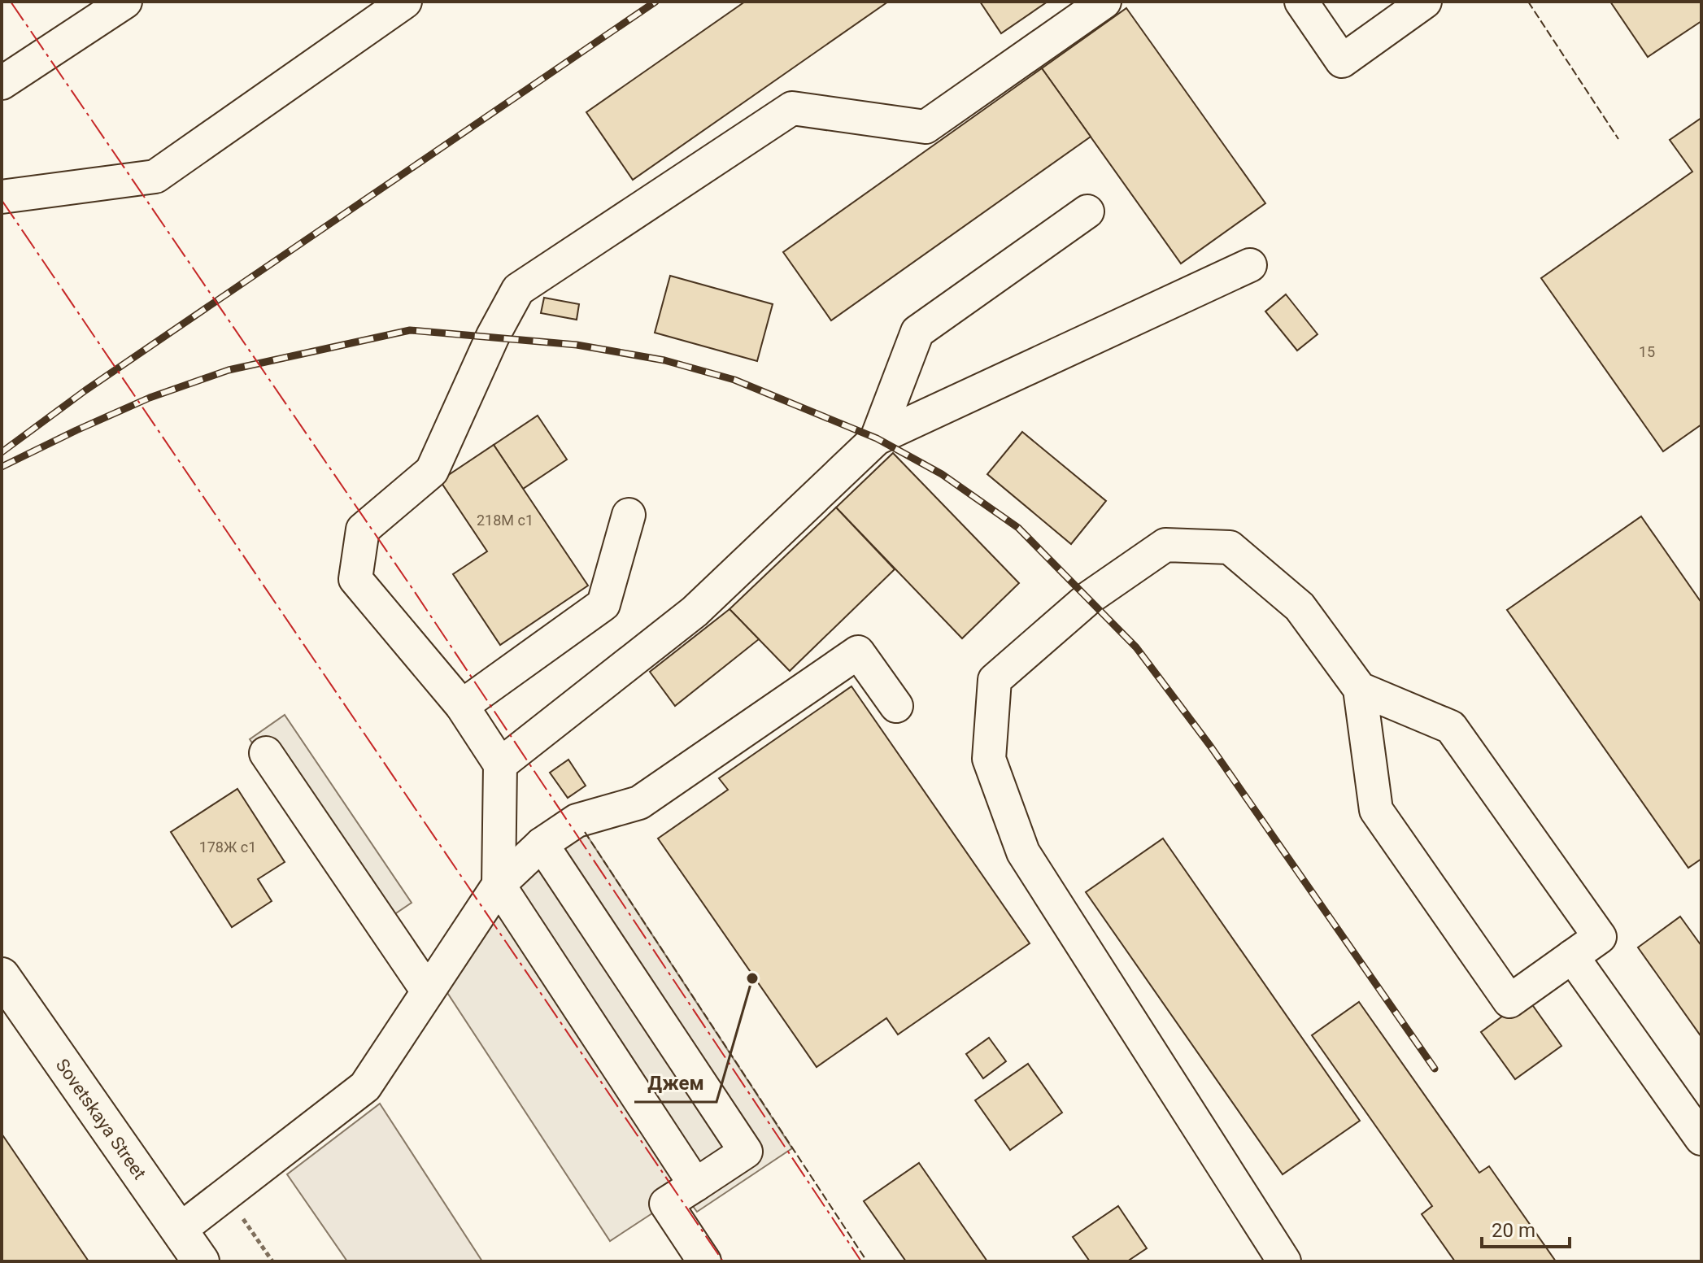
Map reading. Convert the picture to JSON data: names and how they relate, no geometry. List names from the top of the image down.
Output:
{
  "streets": {
    "main road": ["Sovetskaya Street"]
  },
  "places": ["Джем"],
  "house_numbers": ["15", "218М с1", "178Ж с1"],
  "scale_bar": "20 m"
}
